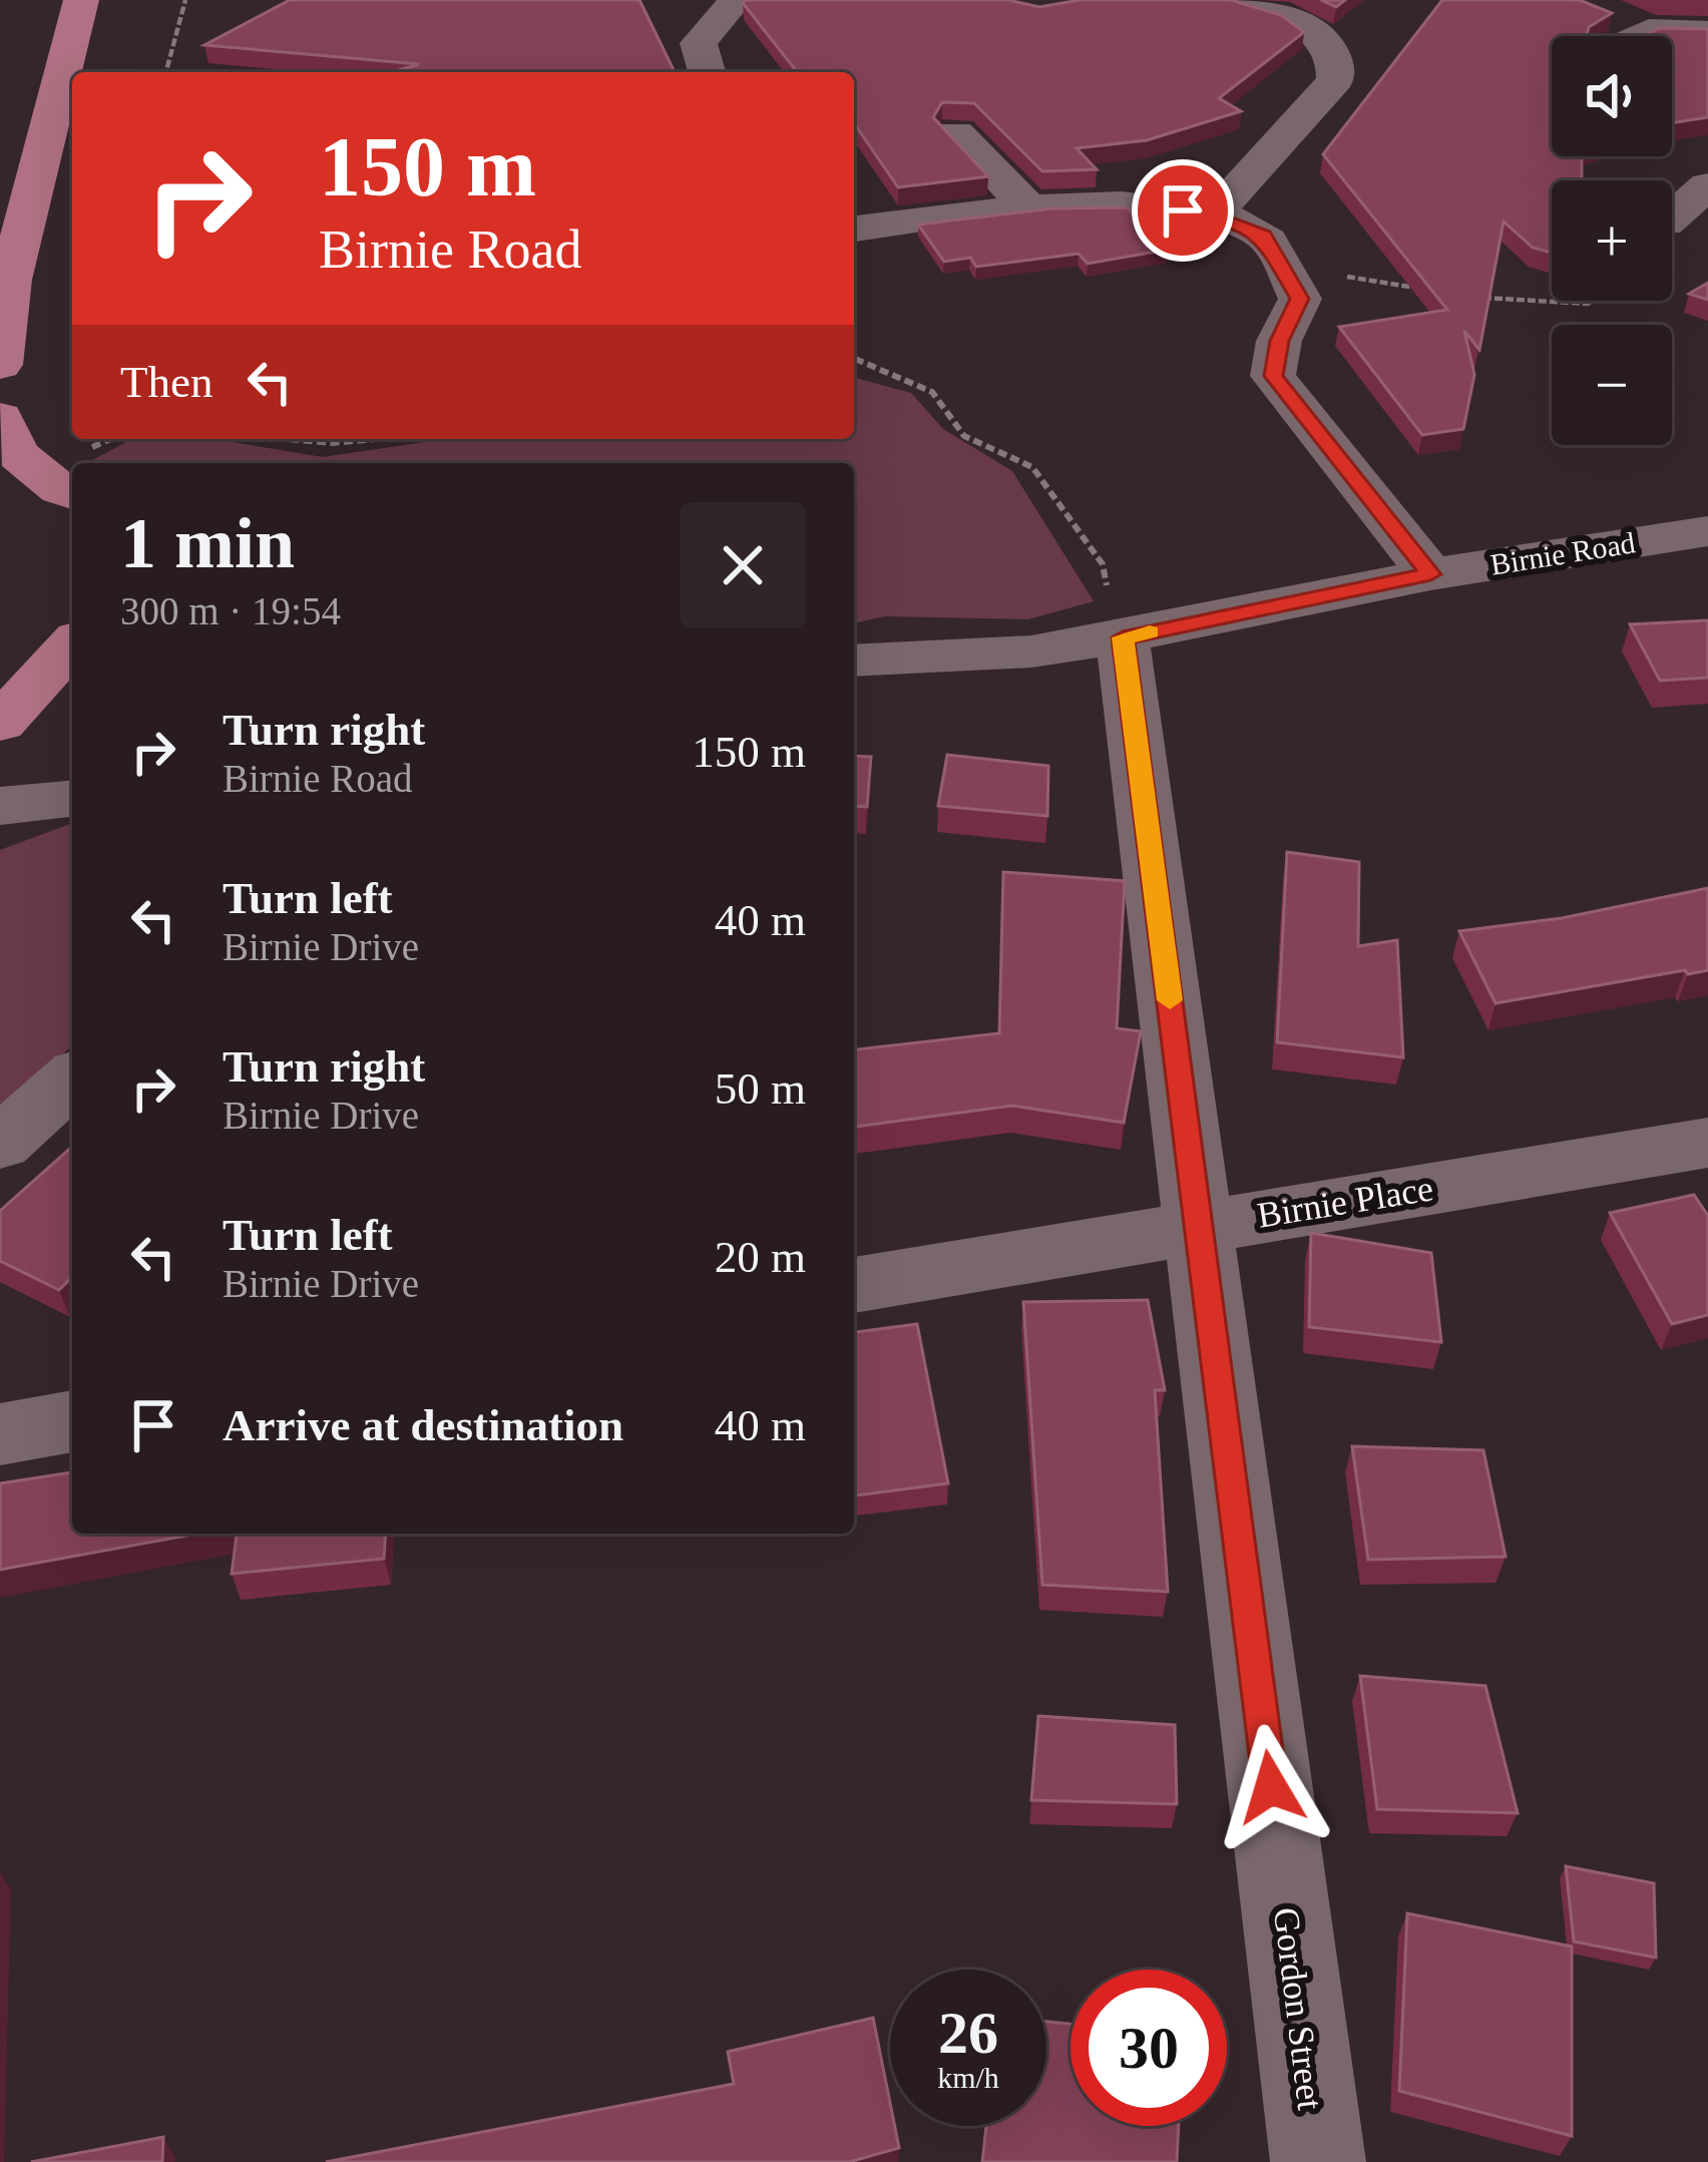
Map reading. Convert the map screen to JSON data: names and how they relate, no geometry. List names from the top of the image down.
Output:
{
  "streets": {
    "street": ["Birnie Road", "Birnie Place", "Gordon Street"]
  },
  "crossings": [
    ["Birnie Road", "Gordon Street"],
    ["Birnie Place", "Gordon Street"]
  ],
  "page": {
    "map_buttons": ["+", "−"],
    "turn": ["150 m", "Birnie Road"],
    "then": "Then",
    "heading": ["1 min", "300 m · 19:54"],
    "list": [
      {
        "name": "Turn right",
        "note": "Birnie Road",
        "value": "150 m"
      },
      {
        "name": "Turn left",
        "note": "Birnie Drive",
        "value": "40 m"
      },
      {
        "name": "Turn right",
        "note": "Birnie Drive",
        "value": "50 m"
      },
      {
        "name": "Turn left",
        "note": "Birnie Drive",
        "value": "20 m"
      },
      {
        "name": "Arrive at destination",
        "value": "40 m"
      }
    ],
    "speed": "26 km/h",
    "limit": "30"
  }
}
